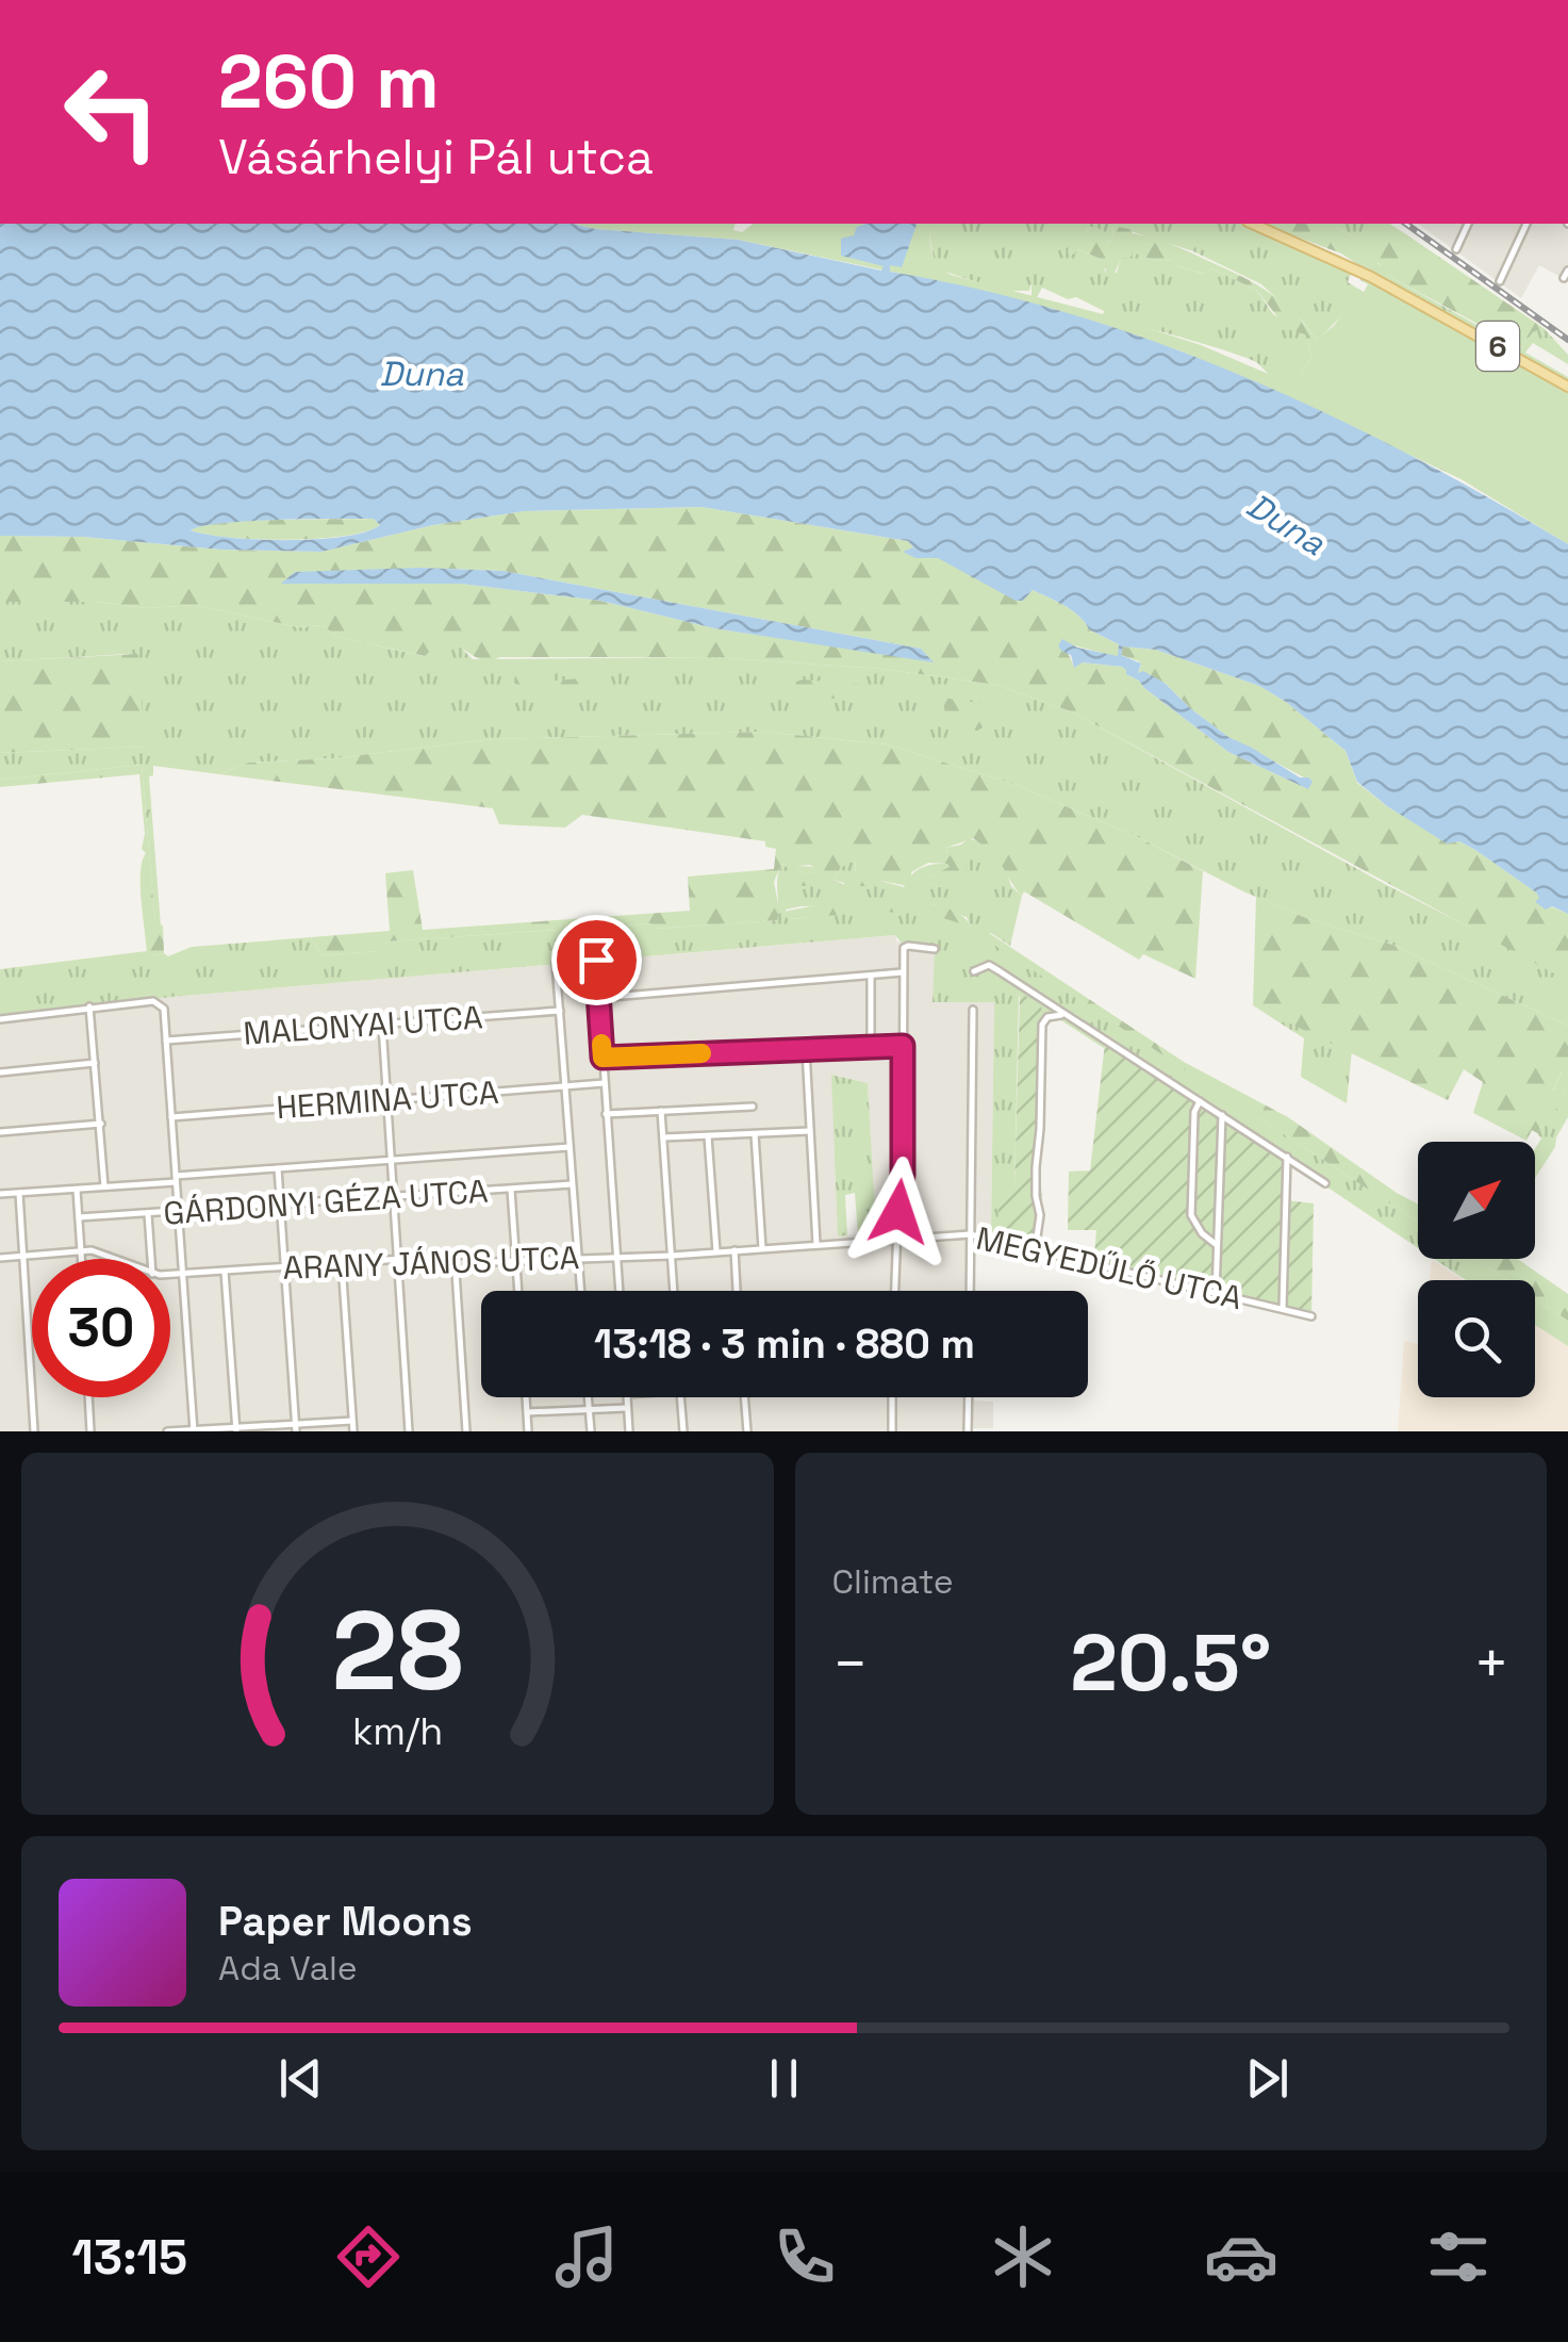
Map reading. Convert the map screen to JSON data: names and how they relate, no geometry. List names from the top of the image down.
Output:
{
  "streets": {
    "main road": ["6"],
    "street": [
      "MALONYAI UTCA",
      "HERMINA UTCA",
      "GÁRDONYI GÉZA UTCA",
      "ARANY JÁNOS UTCA",
      "MEGYEDŰLŐ UTCA"
    ]
  },
  "crossings": [
    ["ARANY JÁNOS UTCA", "MEGYEDŰLŐ UTCA"]
  ],
  "water": ["Duna"],
  "north": "top right",
  "page": {
    "turn": ["260 m", "Vásárhelyi Pál utca"],
    "limit": "30",
    "trip": "13:18 · 3 min · 880 m",
    "tile": "Climate",
    "heat": ["−", "20.5°", "+"],
    "song": ["Paper Moons", "Ada Vale"],
    "tabs": "13:15",
    "gauge": ["28", "km/h"]
  }
}
